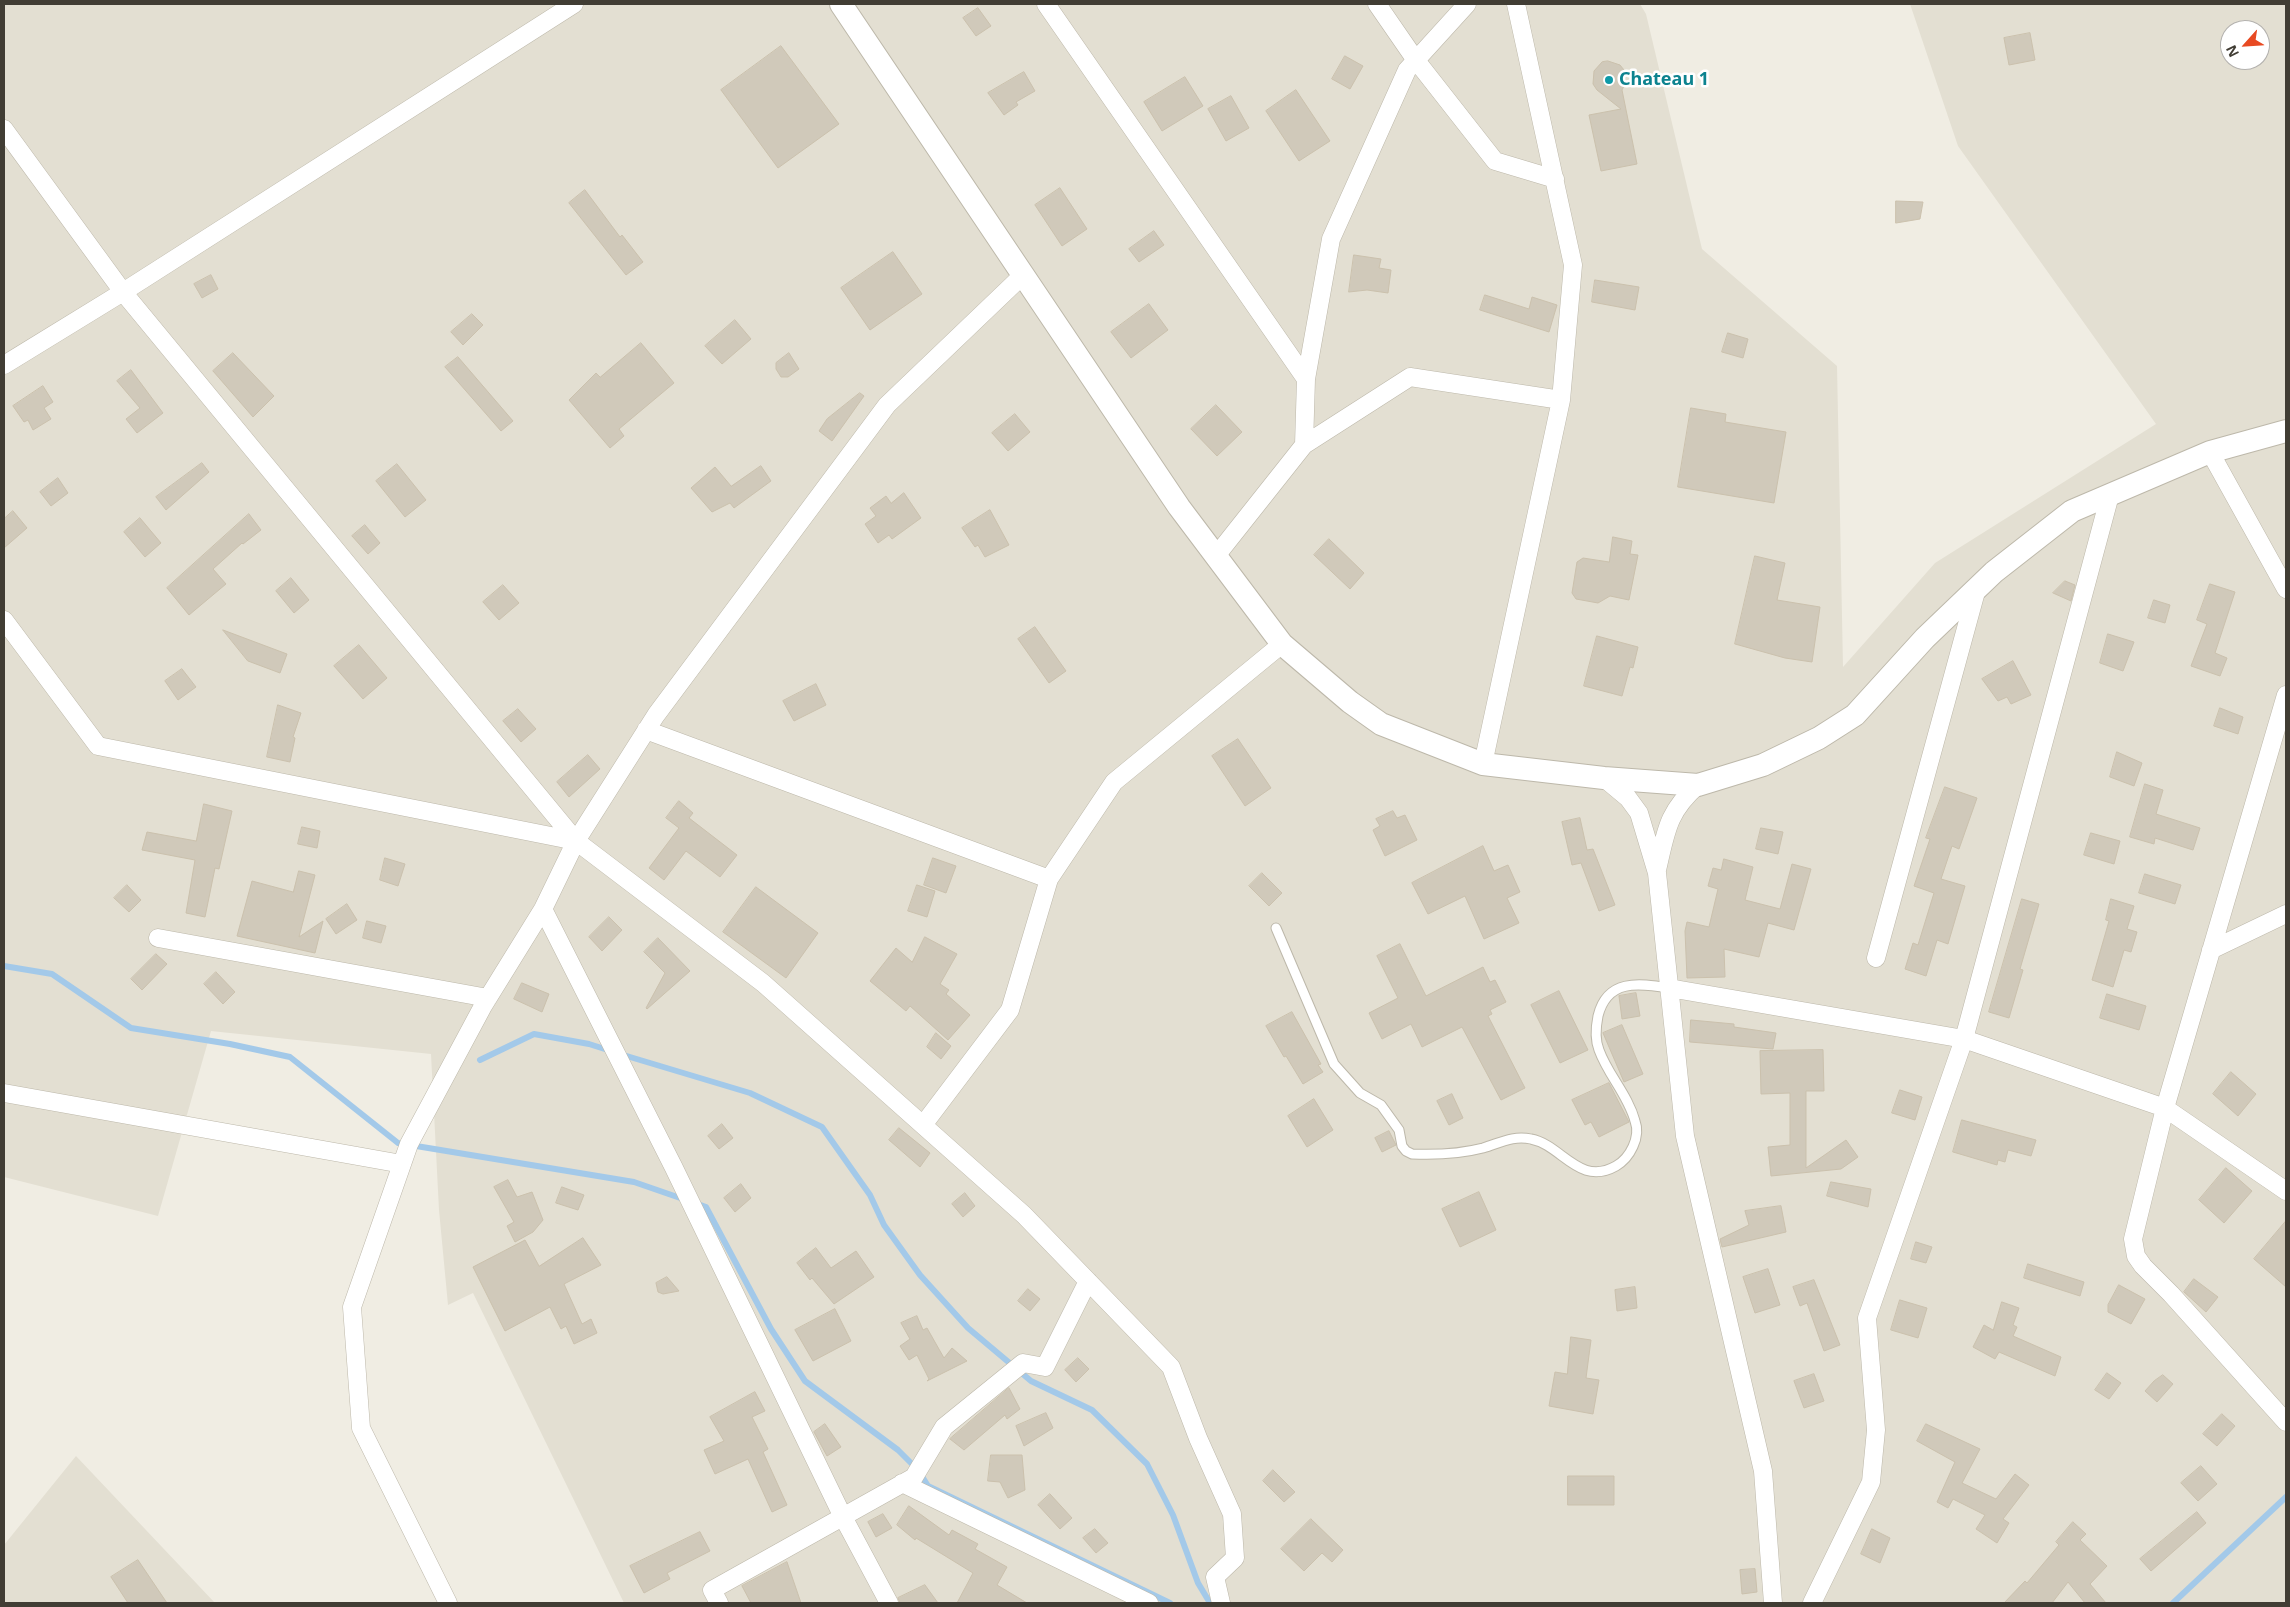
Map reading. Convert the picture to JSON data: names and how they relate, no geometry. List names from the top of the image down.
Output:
{
  "places": ["Chateau 1"],
  "north": "bottom left"
}
